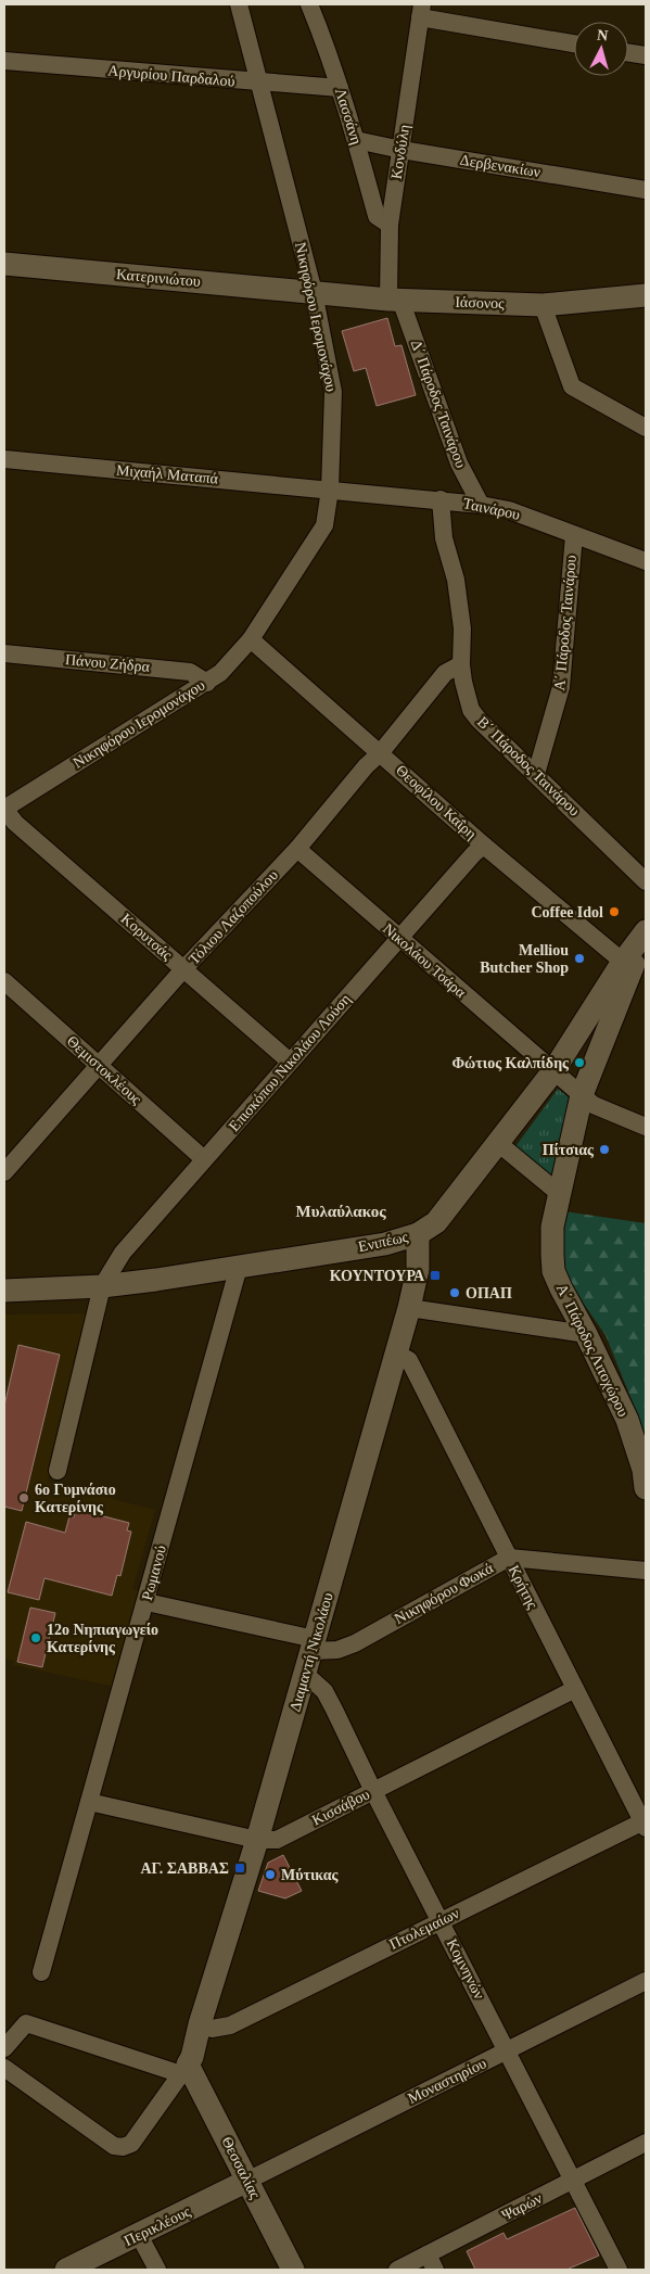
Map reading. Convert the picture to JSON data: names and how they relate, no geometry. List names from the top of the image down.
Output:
{
  "streets": {
    "street": [
      "Αργυρίου Παρδαλού",
      "Λασσάνη",
      "Κονδύλη",
      "Δερβενακίων",
      "Κατερινιώτου",
      "Ιάσονος",
      "Νικηφόρου Ιερομονάχου",
      "Δ΄ Πάροδος Ταινάρου",
      "Μιχαήλ Ματαπά",
      "Ταινάρου",
      "Α΄ Πάροδος Ταινάρου",
      "Πάνου Ζήδρα",
      "Β΄ Πάροδος Ταινάρου",
      "Θεοφίλου Καΐρη",
      "Τόλιου Λαζοπούλου",
      "Κορυτσάς",
      "Νικολάου Τσάρα",
      "Επισκόπου Νικολάου Λούση",
      "Θεμιστοκλέους",
      "Ενιπέως",
      "Α΄ Πάροδος Λιτοχώρου",
      "Ρωμανού",
      "Κρήτης",
      "Νικηφόρου Φωκά",
      "Διαμαντή Νικολάου",
      "Κισσάβου",
      "Πτολεμαίων",
      "Κομνηνών",
      "Μοναστηρίου",
      "Θεσσαλίας",
      "Ψαρών",
      "Περικλέους"
    ]
  },
  "crossings": [
    ["Αργυρίου Παρδαλού", "Λασσάνη"],
    ["Αργυρίου Παρδαλού", "Νικηφόρου Ιερομονάχου"],
    ["Λασσάνη", "Κονδύλη"],
    ["Λασσάνη", "Δερβενακίων"],
    ["Κονδύλη", "Δερβενακίων"],
    ["Κονδύλη", "Ιάσονος"],
    ["Κονδύλη", "Δ΄ Πάροδος Ταινάρου"],
    ["Κατερινιώτου", "Ιάσονος"],
    ["Κατερινιώτου", "Νικηφόρου Ιερομονάχου"],
    ["Ιάσονος", "Νικηφόρου Ιερομονάχου"],
    ["Ιάσονος", "Δ΄ Πάροδος Ταινάρου"],
    ["Νικηφόρου Ιερομονάχου", "Μιχαήλ Ματαπά"],
    ["Νικηφόρου Ιερομονάχου", "Ταινάρου"],
    ["Νικηφόρου Ιερομονάχου", "Πάνου Ζήδρα"],
    ["Νικηφόρου Ιερομονάχου", "Θεοφίλου Καΐρη"],
    ["Νικηφόρου Ιερομονάχου", "Κορυτσάς"],
    ["Δ΄ Πάροδος Ταινάρου", "Ταινάρου"],
    ["Μιχαήλ Ματαπά", "Ταινάρου"],
    ["Ταινάρου", "Α΄ Πάροδος Ταινάρου"],
    ["Ταινάρου", "Β΄ Πάροδος Ταινάρου"],
    ["Α΄ Πάροδος Ταινάρου", "Β΄ Πάροδος Ταινάρου"],
    ["Β΄ Πάροδος Ταινάρου", "Τόλιου Λαζοπούλου"],
    ["Θεοφίλου Καΐρη", "Τόλιου Λαζοπούλου"],
    ["Θεοφίλου Καΐρη", "Επισκόπου Νικολάου Λούση"],
    ["Θεοφίλου Καΐρη", "Ενιπέως"],
    ["Τόλιου Λαζοπούλου", "Κορυτσάς"],
    ["Τόλιου Λαζοπούλου", "Νικολάου Τσάρα"],
    ["Τόλιου Λαζοπούλου", "Θεμιστοκλέους"],
    ["Κορυτσάς", "Επισκόπου Νικολάου Λούση"],
    ["Νικολάου Τσάρα", "Επισκόπου Νικολάου Λούση"],
    ["Νικολάου Τσάρα", "Ενιπέως"],
    ["Νικολάου Τσάρα", "Α΄ Πάροδος Λιτοχώρου"],
    ["Επισκόπου Νικολάου Λούση", "Θεμιστοκλέους"],
    ["Επισκόπου Νικολάου Λούση", "Ενιπέως"],
    ["Ενιπέως", "Α΄ Πάροδος Λιτοχώρου"],
    ["Ενιπέως", "Ρωμανού"],
    ["Ενιπέως", "Διαμαντή Νικολάου"],
    ["Ρωμανού", "Νικηφόρου Φωκά"],
    ["Ρωμανού", "Κισσάβου"],
    ["Κρήτης", "Νικηφόρου Φωκά"],
    ["Κρήτης", "Διαμαντή Νικολάου"],
    ["Κρήτης", "Κισσάβου"],
    ["Κρήτης", "Πτολεμαίων"],
    ["Νικηφόρου Φωκά", "Διαμαντή Νικολάου"],
    ["Διαμαντή Νικολάου", "Κισσάβου"],
    ["Διαμαντή Νικολάου", "Πτολεμαίων"],
    ["Διαμαντή Νικολάου", "Κομνηνών"],
    ["Διαμαντή Νικολάου", "Θεσσαλίας"],
    ["Κισσάβου", "Κομνηνών"],
    ["Πτολεμαίων", "Κομνηνών"],
    ["Κομνηνών", "Μοναστηρίου"],
    ["Κομνηνών", "Ψαρών"],
    ["Μοναστηρίου", "Θεσσαλίας"],
    ["Μοναστηρίου", "Περικλέους"],
    ["Θεσσαλίας", "Περικλέους"]
  ],
  "districts": ["Μυλαύλακος"],
  "places": {
    "other": [
      "Coffee Idol",
      "Melliou Butcher Shop",
      "Φώτιος Καλπίδης",
      "Πίτσιας",
      "ΟΠΑΠ",
      "6ο Γυμνάσιο Κατερίνης",
      "12ο Νηπιαγωγείο Κατερίνης",
      "Μύτικας"
    ],
    "transit": ["ΚΟΥΝΤΟΥΡΑ", "ΑΓ. ΣΑΒΒΑΣ"]
  },
  "north": "top"
}
